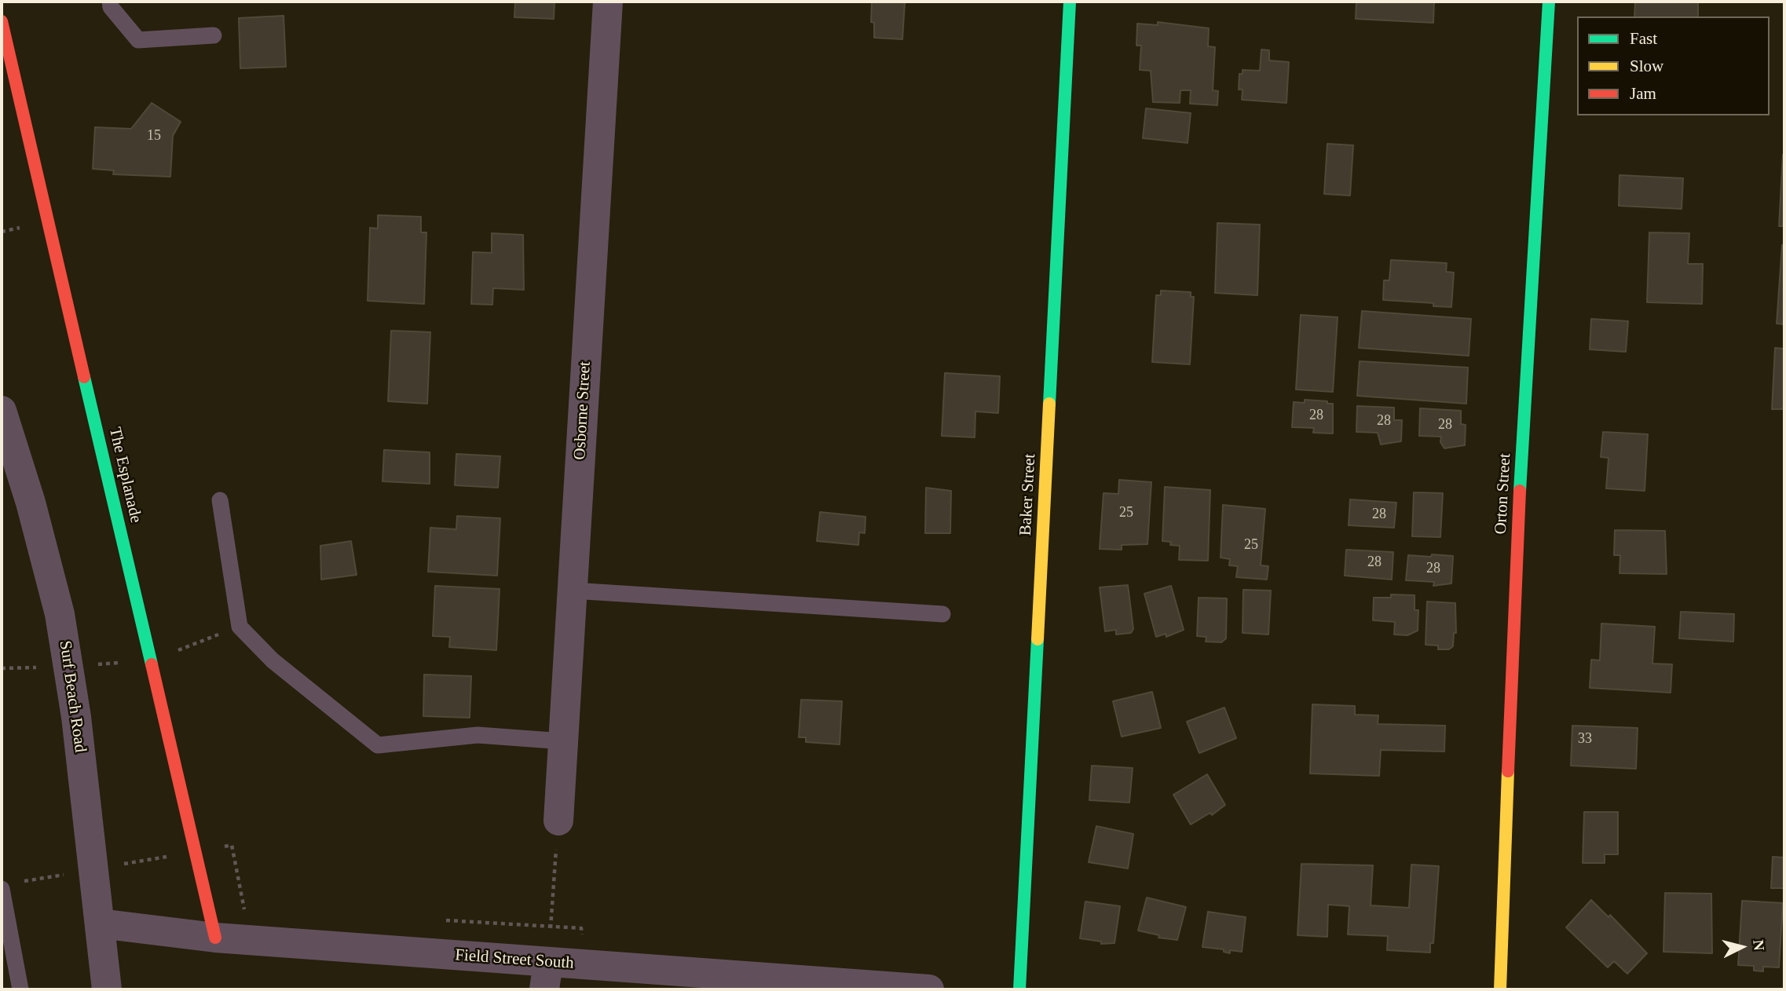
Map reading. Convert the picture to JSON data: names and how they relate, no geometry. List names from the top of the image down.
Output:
{
  "streets": {
    "street": [
      "Osborne Street",
      "The Esplanade",
      "Orton Street",
      "Baker Street",
      "Surf Beach Road",
      "Field Street South"
    ]
  },
  "crossings": [
    ["The Esplanade", "Field Street South"],
    ["Surf Beach Road", "Field Street South"]
  ],
  "house_numbers": [
    "15",
    "28",
    "28",
    "28",
    "25",
    "28",
    "25",
    "28",
    "28",
    "33"
  ],
  "legend": ["Fast", "Slow", "Jam"],
  "north": "right"
}
